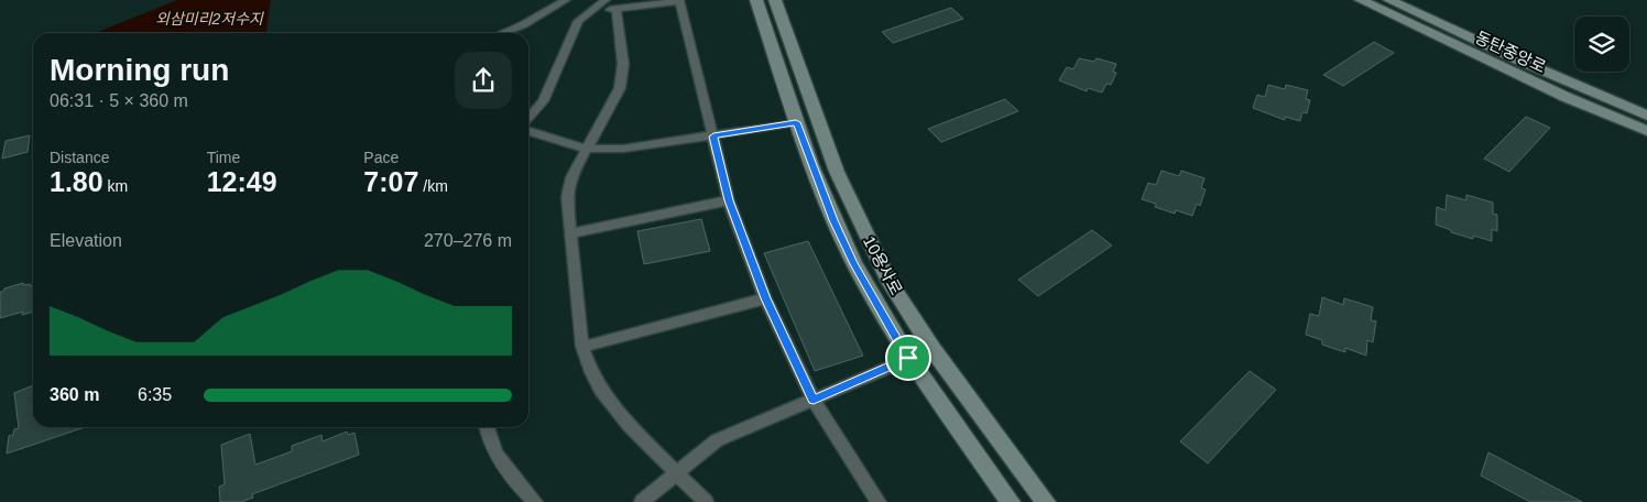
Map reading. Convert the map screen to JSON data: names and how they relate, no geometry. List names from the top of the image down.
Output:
{
  "streets": {
    "street": ["동탄중앙로", "10용사로"]
  },
  "water": ["외삼미리2저수지"],
  "page": {
    "heading": ["Morning run", "06:31 · 5 × 360 m"],
    "stats": [
      ["Distance", "1.80 km"],
      ["Time", "12:49"],
      ["Pace", "7:07 /km"]
    ],
    "chart": ["Elevation", "270–276 m"],
    "list": [
      {
        "name": "360 m",
        "note": "6:35"
      }
    ]
  }
}
